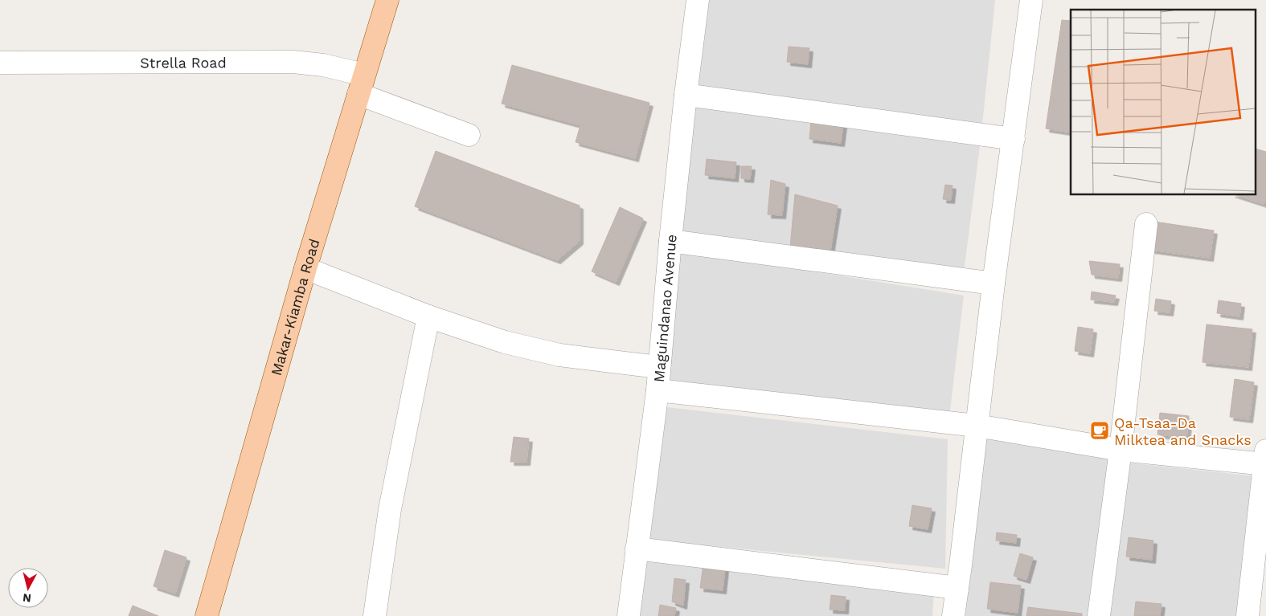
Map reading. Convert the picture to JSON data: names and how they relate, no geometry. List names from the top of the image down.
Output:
{
  "streets": {
    "main road": ["Makar-Kiamba Road"],
    "street": ["Strella Road", "Maguindanao Avenue"]
  },
  "crossings": [
    ["Strella Road", "Makar-Kiamba Road"]
  ],
  "places": {
    "cafe": ["Qa-Tsaa-Da Milktea and Snacks"]
  },
  "north": "bottom"
}
